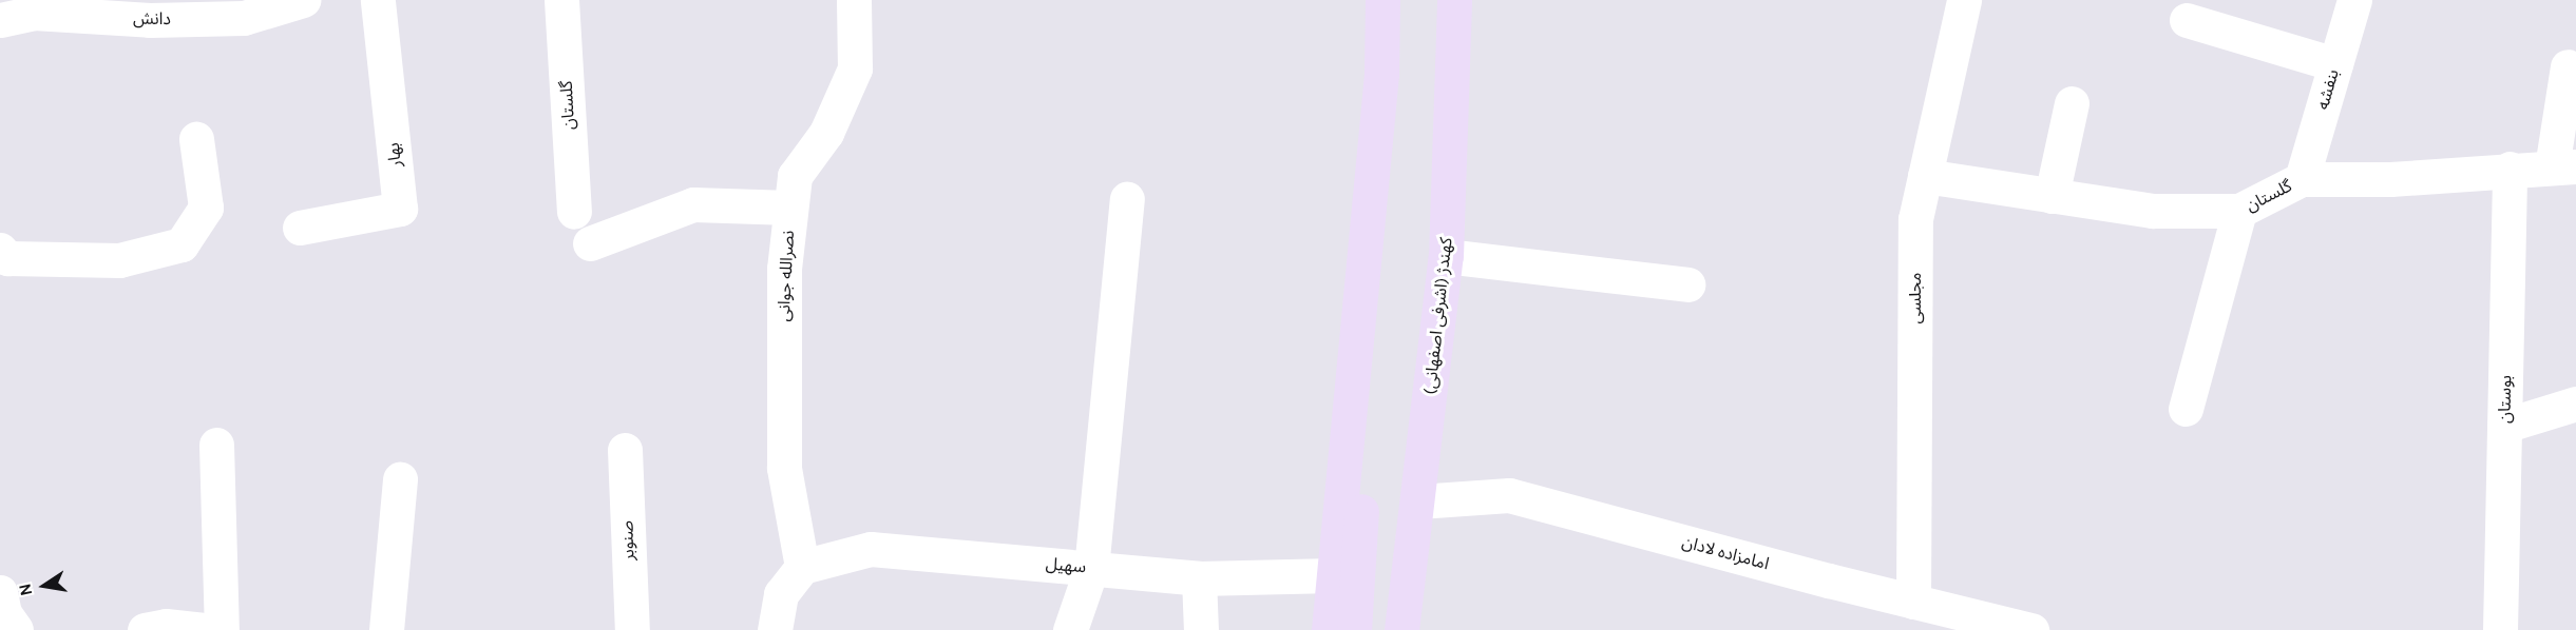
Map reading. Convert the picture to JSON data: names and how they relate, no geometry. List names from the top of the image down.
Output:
{
  "streets": {
    "main road": ["کهندژ (اشرفی اصفهانی)"],
    "street": [
      "دانش",
      "بنفشه",
      "گلستان",
      "بهار",
      "نصرالله جوانی",
      "مجلسی",
      "بوستان",
      "صنوبر",
      "امامزاده لادان",
      "سهیل"
    ]
  },
  "crossings": [
    ["بنفشه", "گلستان"],
    ["گلستان", "مجلسی"],
    ["گلستان", "بوستان"],
    ["نصرالله جوانی", "سهیل"],
    ["مجلسی", "امامزاده لادان"],
    ["کهندژ (اشرفی اصفهانی)", "امامزاده لادان"]
  ],
  "north": "left"
}
